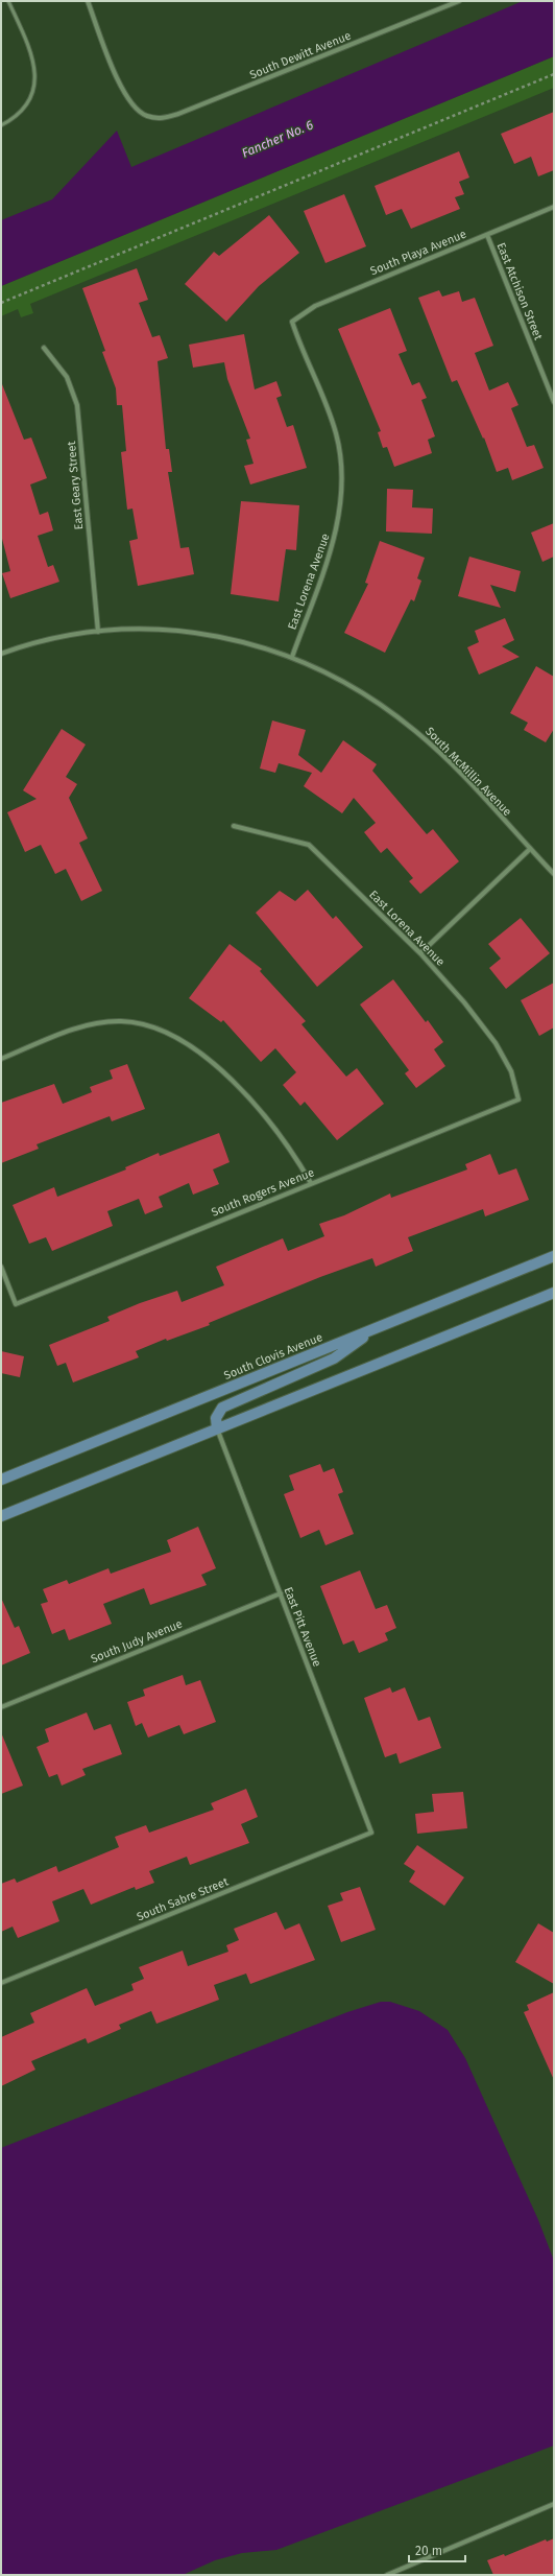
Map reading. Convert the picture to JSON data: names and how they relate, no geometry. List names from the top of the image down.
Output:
{
  "streets": {
    "main road": ["South Clovis Avenue"],
    "street": [
      "South Dewitt Avenue",
      "South Playa Avenue",
      "East Atchison Street",
      "East Geary Street",
      "East Lorena Avenue",
      "South McMillin Avenue",
      "South Rogers Avenue",
      "East Pitt Avenue",
      "South Judy Avenue",
      "South Sabre Street"
    ]
  },
  "crossings": [
    ["South Playa Avenue", "East Atchison Street"],
    ["South Playa Avenue", "East Lorena Avenue"],
    ["East Geary Street", "South McMillin Avenue"],
    ["East Lorena Avenue", "South McMillin Avenue"],
    ["East Lorena Avenue", "South Rogers Avenue"],
    ["East Pitt Avenue", "South Judy Avenue"],
    ["East Pitt Avenue", "South Sabre Street"]
  ],
  "water": ["Fancher No. 6"],
  "scale_bar": "20 m"
}
